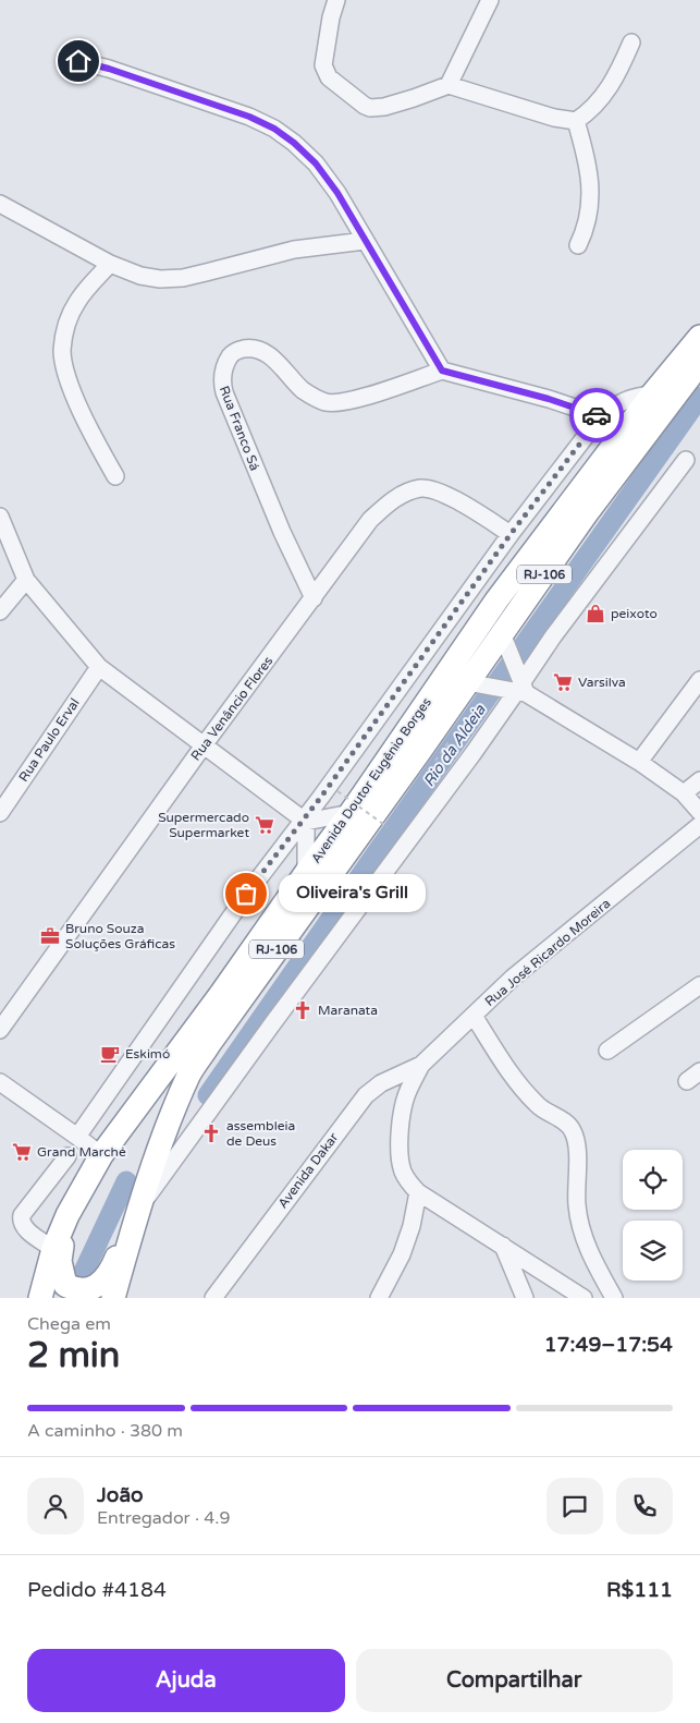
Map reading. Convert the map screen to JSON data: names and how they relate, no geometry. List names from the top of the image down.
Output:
{
  "streets": {
    "highway": ["RJ-106", "Avenida Doutor Eugênio Borges"],
    "street": [
      "Rua Franco Sá",
      "Rua Venâncio Flores",
      "Rua Paulo Erval",
      "Rua José Ricardo Moreira",
      "Avenida Dakar"
    ]
  },
  "crossings": [
    ["Rua Franco Sá", "Rua Venâncio Flores"]
  ],
  "water": ["Rio da Aldeia"],
  "places": {
    "shop": ["peixoto"],
    "supermarket": ["Varsilva", "Supermercado Supermarket", "Grand Marché"],
    "other": ["Oliveira's Grill"],
    "office": ["Bruno Souza Soluções Gráficas"],
    "church": ["Maranata", "assembleia de Deus"],
    "cafe": ["Eskimó"]
  },
  "page": {
    "bubble": "Oliveira's Grill",
    "heading": ["2 min", "Chega em", "17:49–17:54"],
    "panel": [
      "João",
      "Entregador · 4.9",
      "Pedido #4184",
      "R$111"
    ],
    "bar": "A caminho · 380 m",
    "buttons": ["Ajuda", "Compartilhar"]
  }
}
